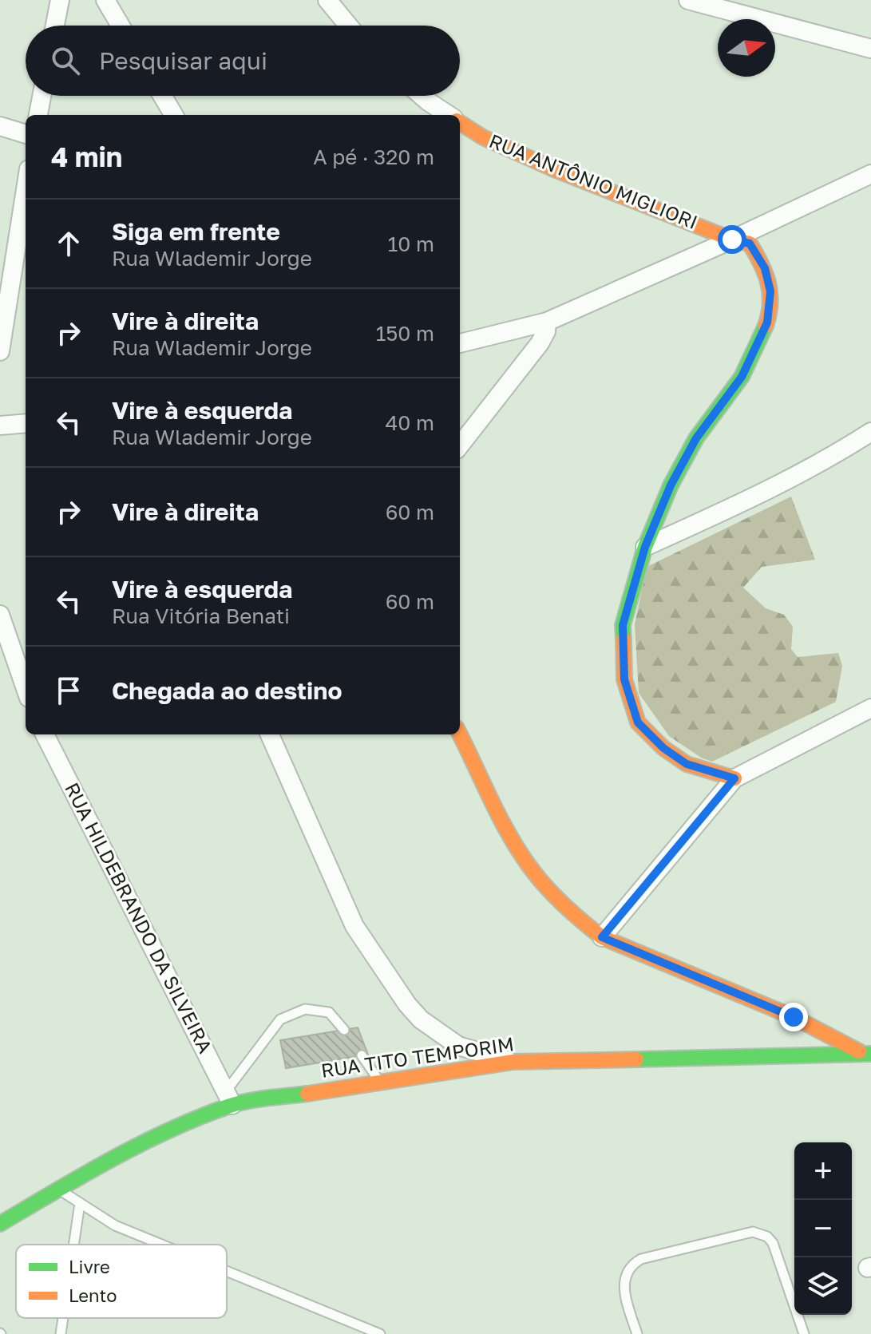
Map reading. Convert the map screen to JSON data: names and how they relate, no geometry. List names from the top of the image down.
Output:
{
  "streets": {
    "street": ["RUA ANTÔNIO MIGLIORI", "RUA HILDEBRANDO DA SILVEIRA", "RUA TITO TEMPORIM"]
  },
  "crossings": [
    ["RUA HILDEBRANDO DA SILVEIRA", "RUA TITO TEMPORIM"]
  ],
  "legend": ["Livre", "Lento"],
  "north": "right",
  "page": {
    "search": "Pesquisar aqui",
    "heading": ["4 min", "A pé · 320 m"],
    "list": [
      ["Siga em frente", "Rua Wlademir Jorge", "10 m"],
      ["Vire à direita", "Rua Wlademir Jorge", "150 m"],
      ["Vire à esquerda", "Rua Wlademir Jorge", "40 m"],
      ["Vire à direita", "60 m"],
      ["Vire à esquerda", "Rua Vitória Benati", "60 m"],
      "Chegada ao destino"
    ],
    "map_buttons": ["+", "−"]
  }
}
